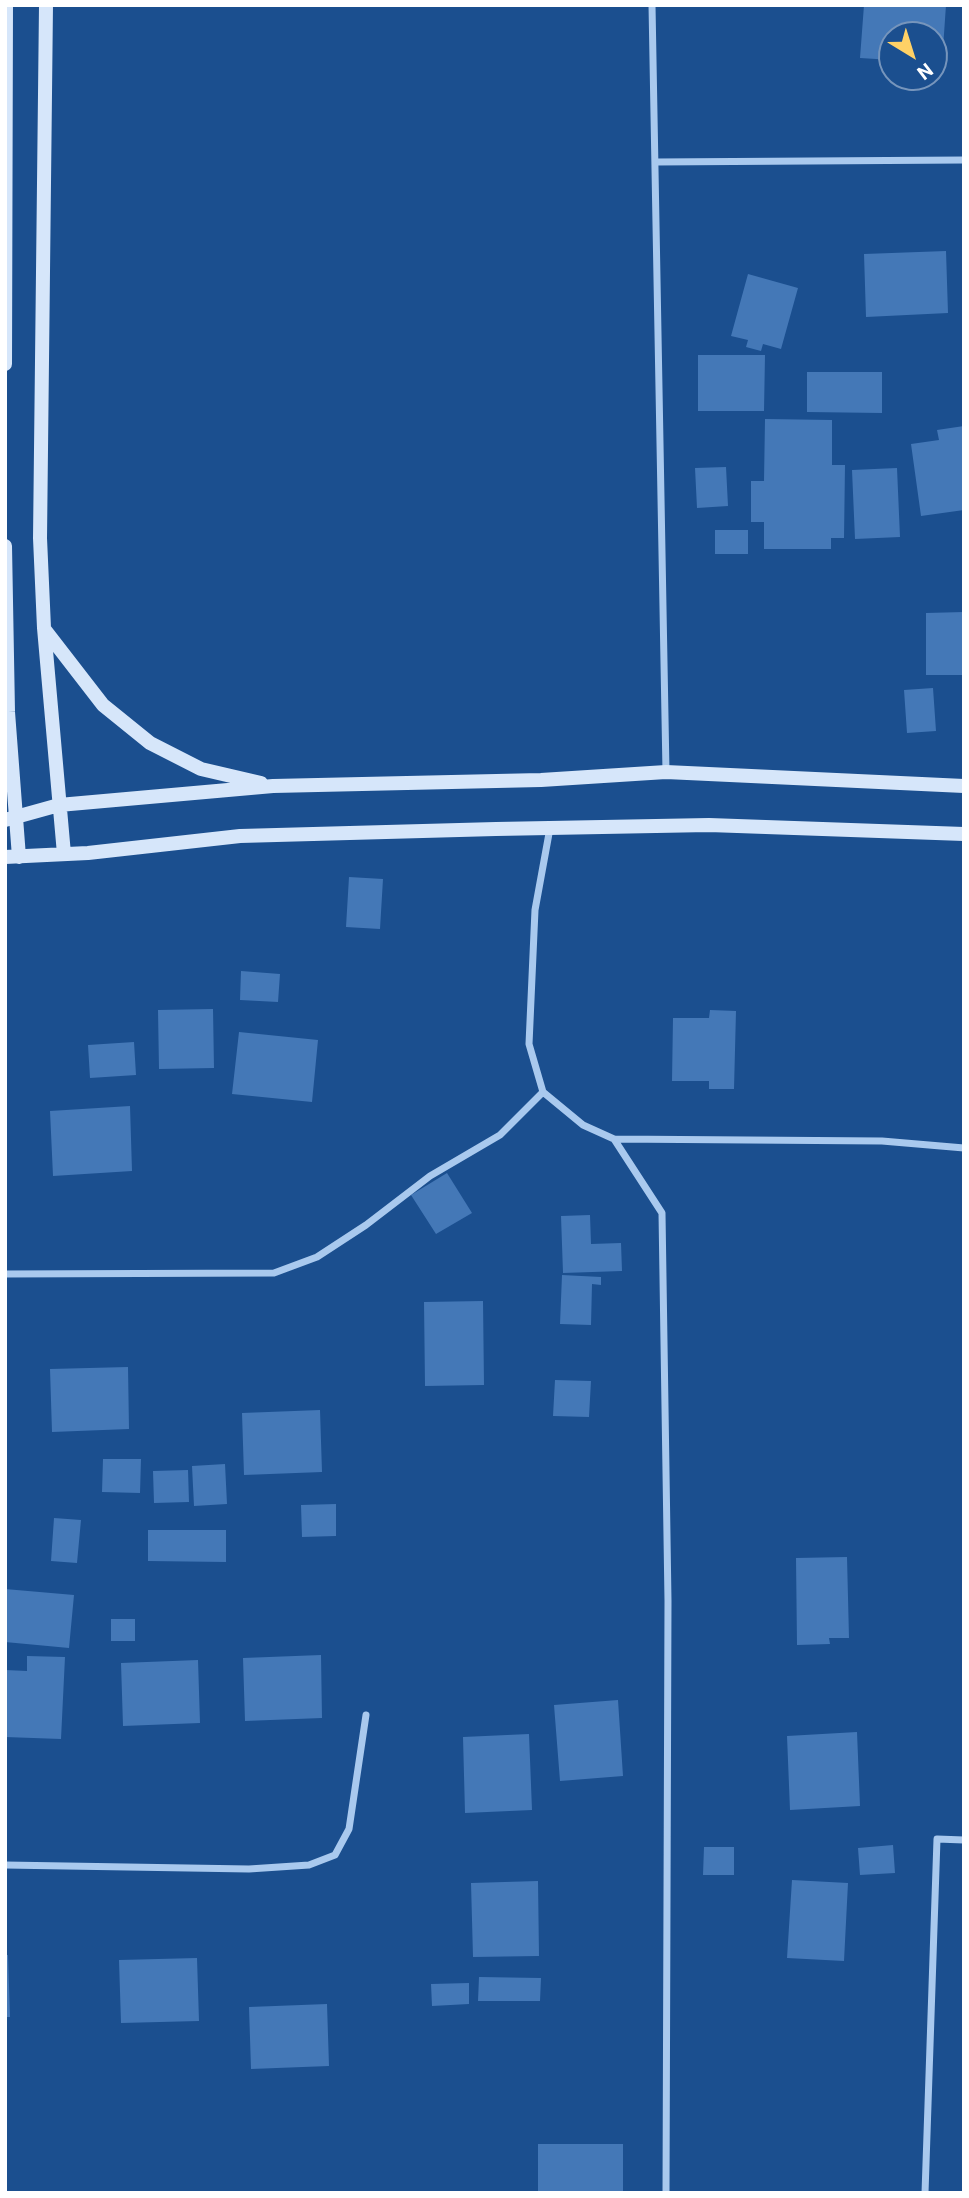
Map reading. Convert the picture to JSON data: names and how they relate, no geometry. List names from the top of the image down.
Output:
{
  "north": "bottom right"
}
